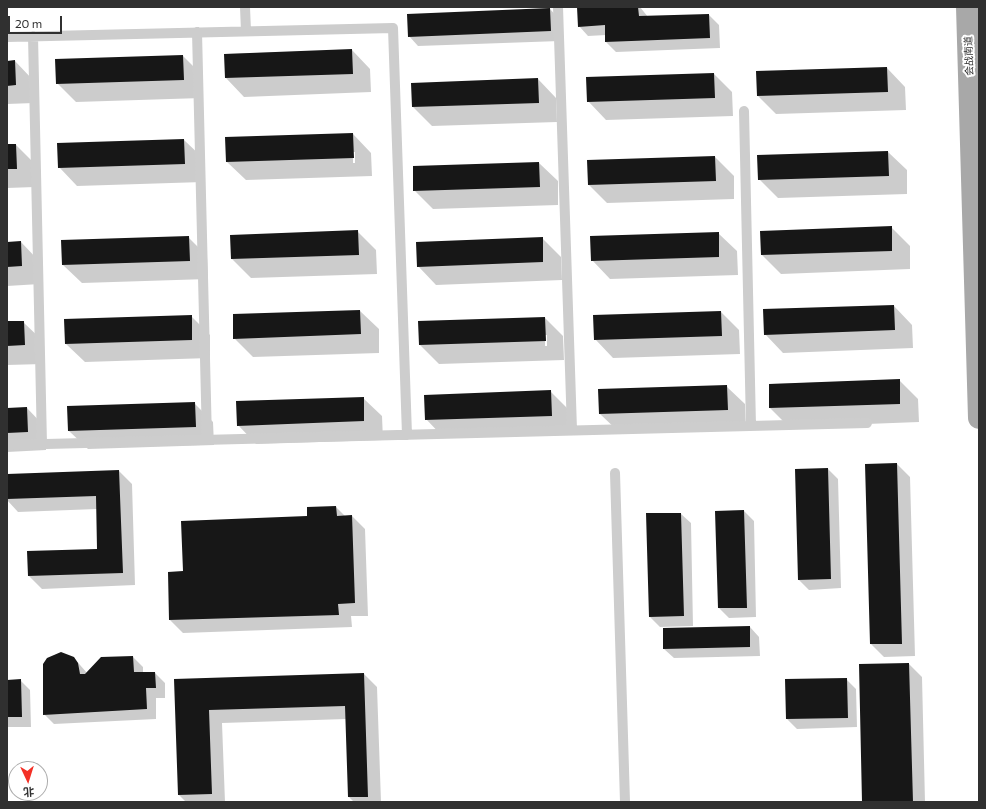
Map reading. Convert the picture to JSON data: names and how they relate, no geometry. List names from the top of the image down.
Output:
{
  "streets": {
    "main road": ["会战南道"]
  },
  "scale_bar": "20 m",
  "north": "bottom"
}
